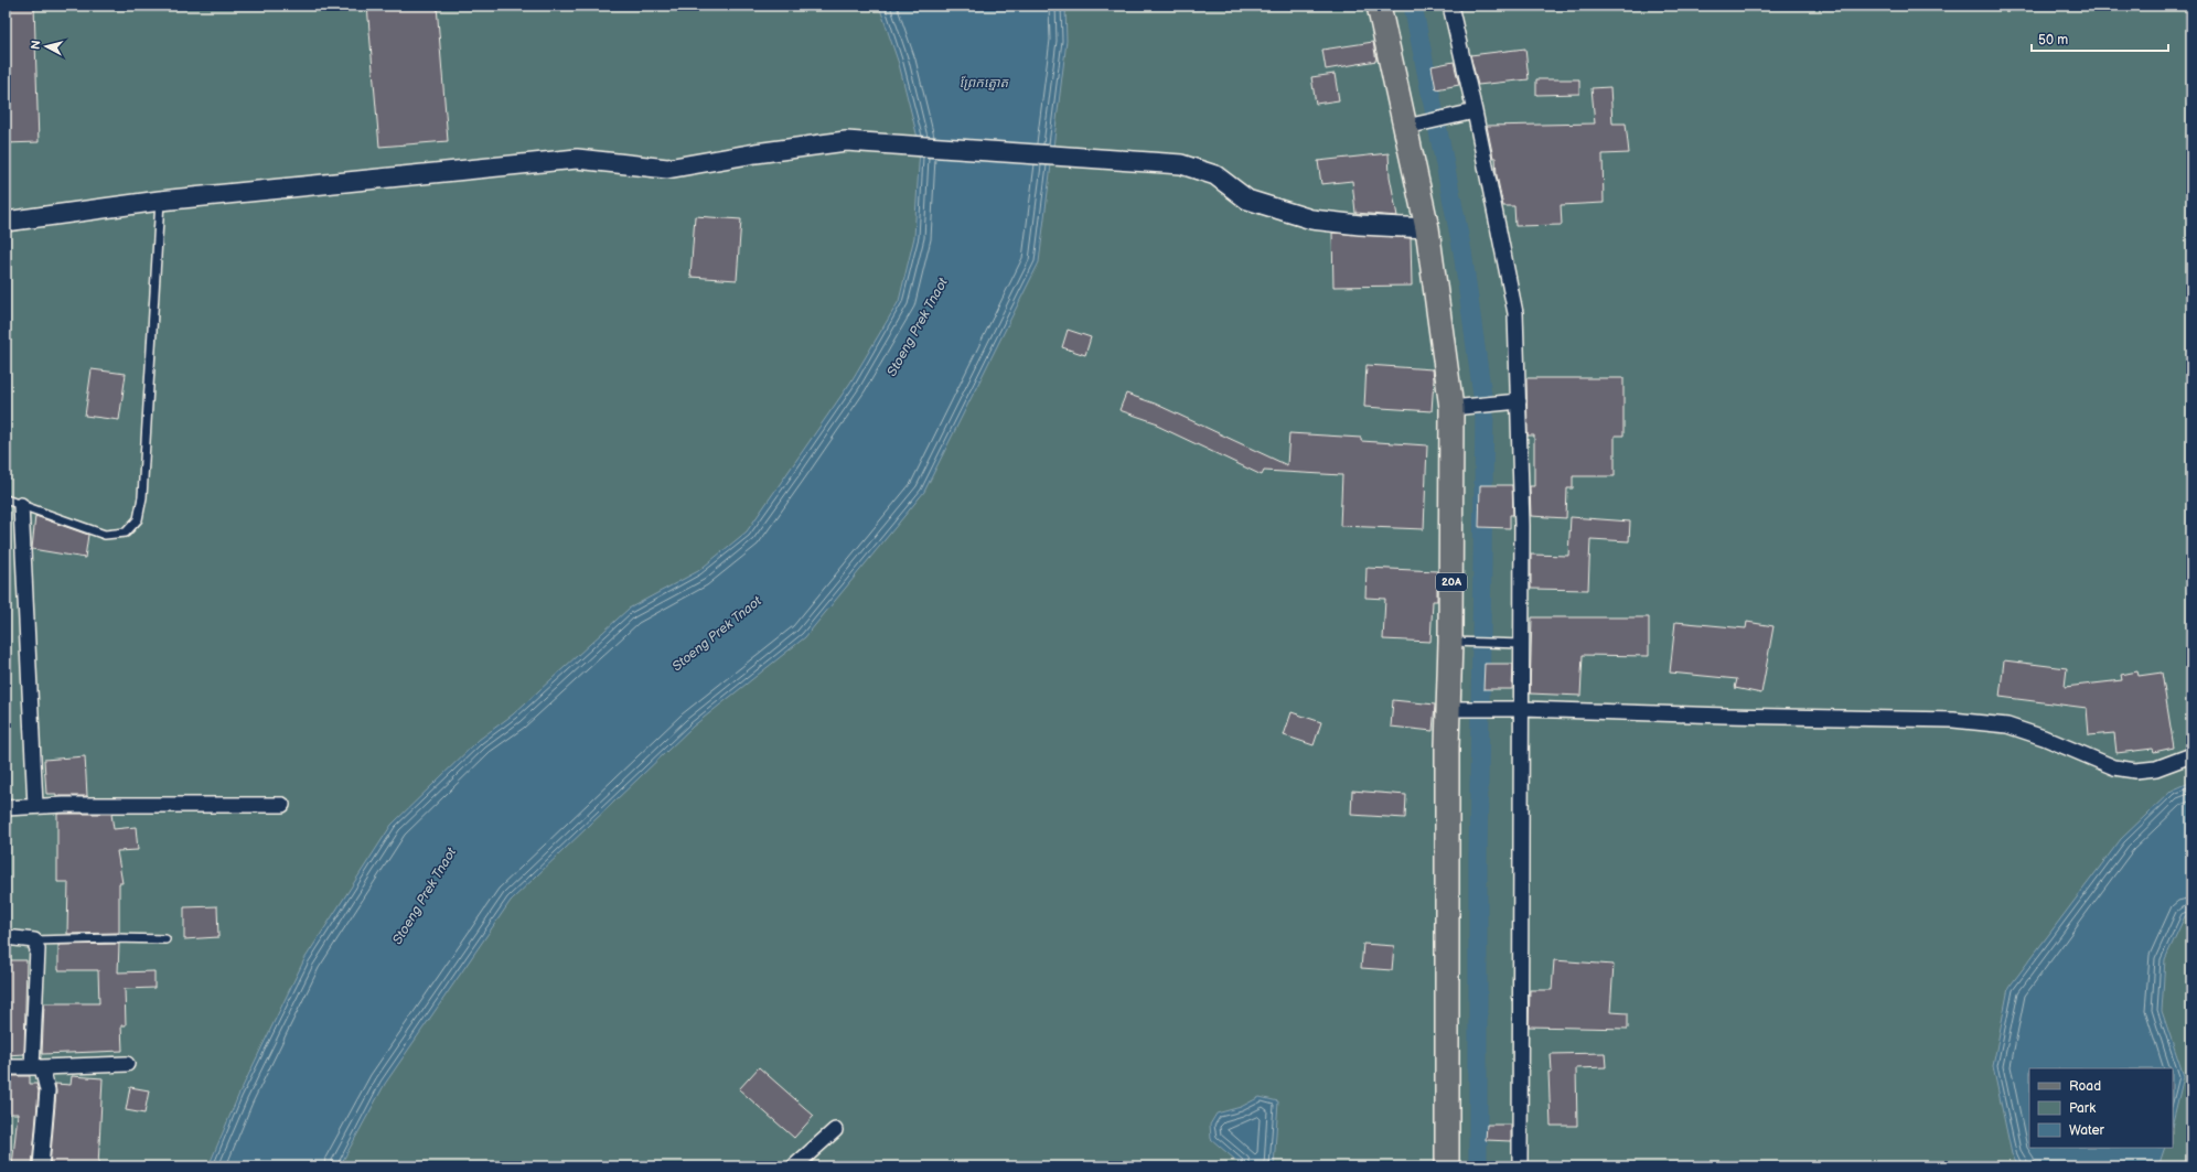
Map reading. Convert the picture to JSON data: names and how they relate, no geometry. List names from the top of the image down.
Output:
{
  "streets": {
    "main road": ["20A"]
  },
  "water": ["ព្រែកត្នោត", "Stoeng Prek Tnaot"],
  "legend": ["Road", "Park", "Water"],
  "scale_bar": "50 m",
  "north": "left"
}
